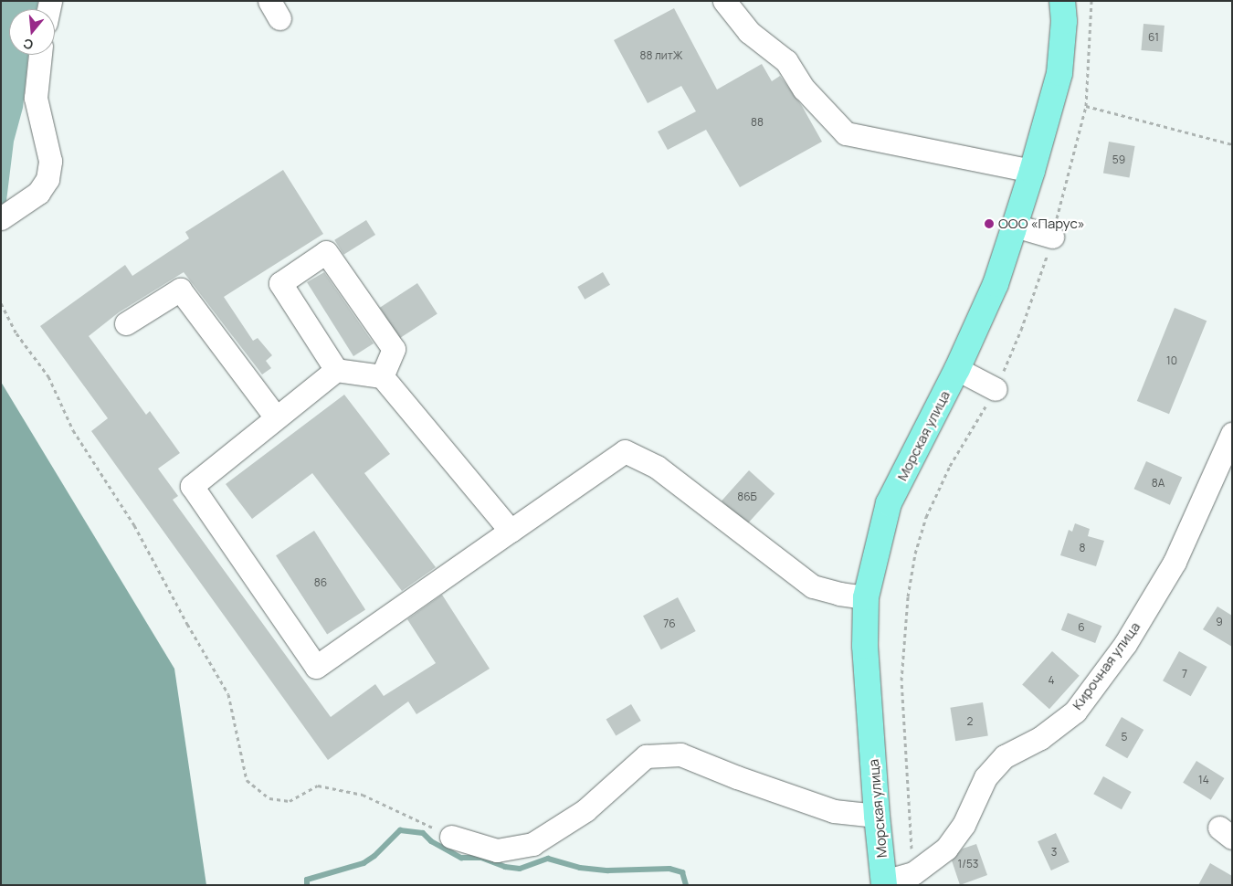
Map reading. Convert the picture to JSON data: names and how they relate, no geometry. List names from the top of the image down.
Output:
{
  "streets": {
    "main road": ["Морская улица"],
    "street": ["Кирочная улица"]
  },
  "crossings": [
    ["Морская улица", "Кирочная улица"]
  ],
  "places": ["ООО «Парус»"],
  "house_numbers": [
    "61",
    "88 литЖ",
    "88",
    "59",
    "10",
    "8А",
    "86Б",
    "8",
    "86",
    "9",
    "76",
    "6",
    "7",
    "4",
    "2",
    "5",
    "14",
    "3",
    "1/53"
  ],
  "north": "bottom"
}
